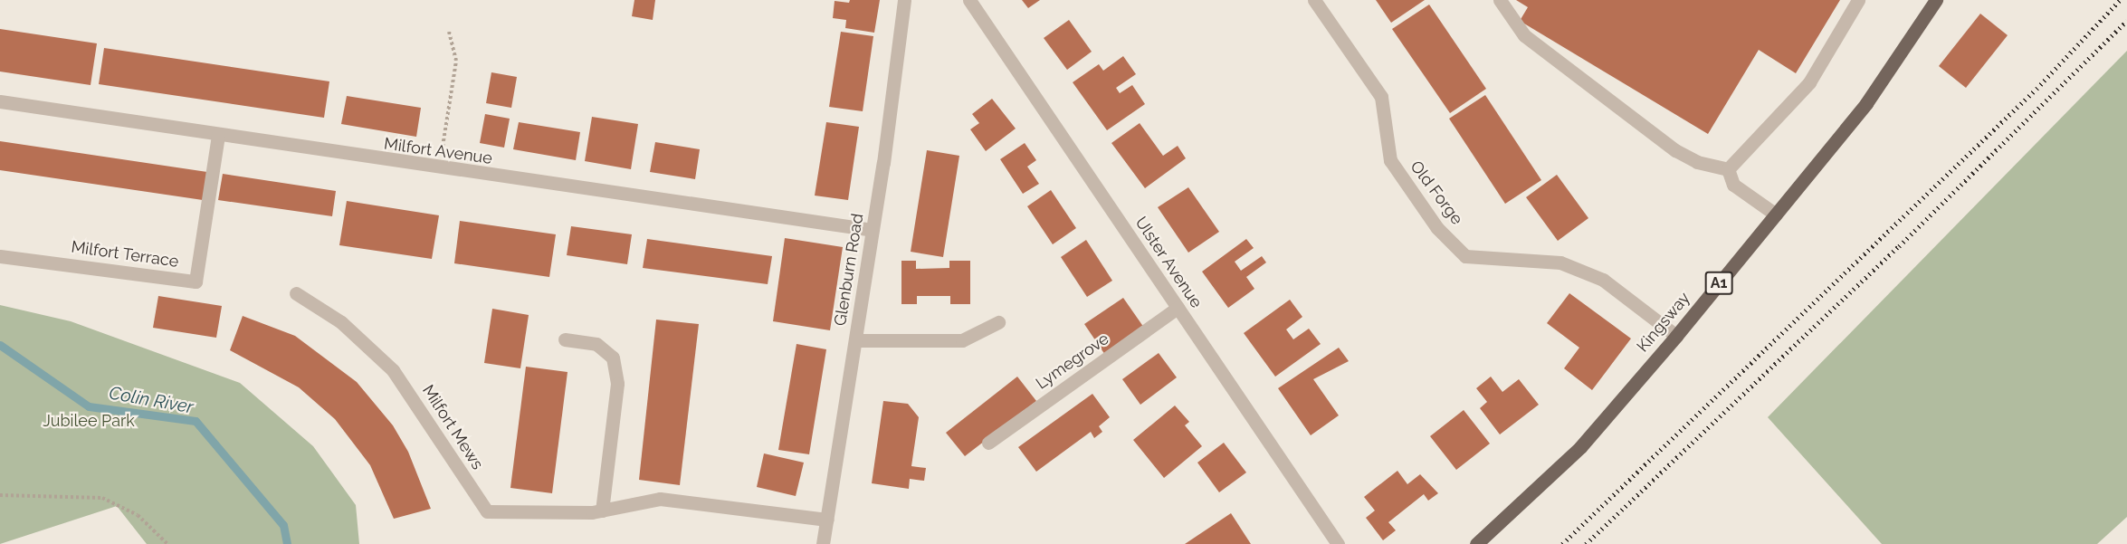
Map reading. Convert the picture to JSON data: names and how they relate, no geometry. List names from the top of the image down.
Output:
{
  "streets": {
    "main road": ["A1", "Kingsway"],
    "street": [
      "Milfort Avenue",
      "Old Forge",
      "Milfort Terrace",
      "Ulster Avenue",
      "Glenburn Road",
      "Lymegrove",
      "Milfort Mews"
    ]
  },
  "crossings": [
    ["Milfort Avenue", "Milfort Terrace"],
    ["Milfort Avenue", "Glenburn Road"],
    ["Old Forge", "Kingsway"],
    ["Ulster Avenue", "Lymegrove"],
    ["Glenburn Road", "Milfort Mews"]
  ],
  "water": ["Colin River"],
  "parks": ["Jubilee Park"]
}
